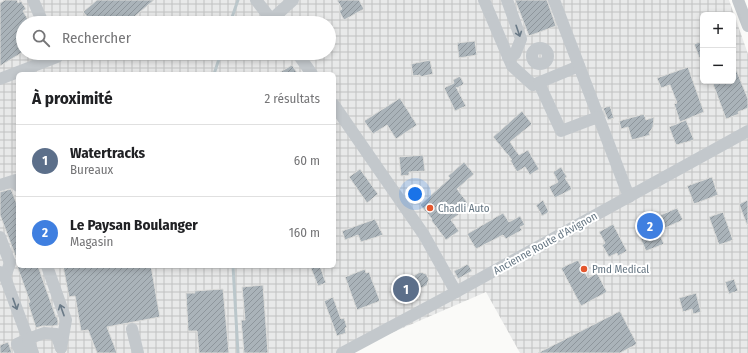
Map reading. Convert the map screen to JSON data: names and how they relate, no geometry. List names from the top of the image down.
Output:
{
  "streets": {
    "street": ["Ancienne Route d'Avignon"]
  },
  "places": ["Chadli Auto", "Pmd Medical"],
  "page": {
    "map_buttons": ["+", "−"],
    "search": "Rechercher",
    "heading": ["À proximité", "2 résultats"],
    "list": [
      {
        "mark": "1",
        "name": "Watertracks",
        "note": "Bureaux",
        "value": "60 m"
      },
      {
        "mark": "2",
        "name": "Le Paysan Boulanger",
        "note": "Magasin",
        "value": "160 m"
      }
    ],
    "pins": ["2", "1"]
  }
}
